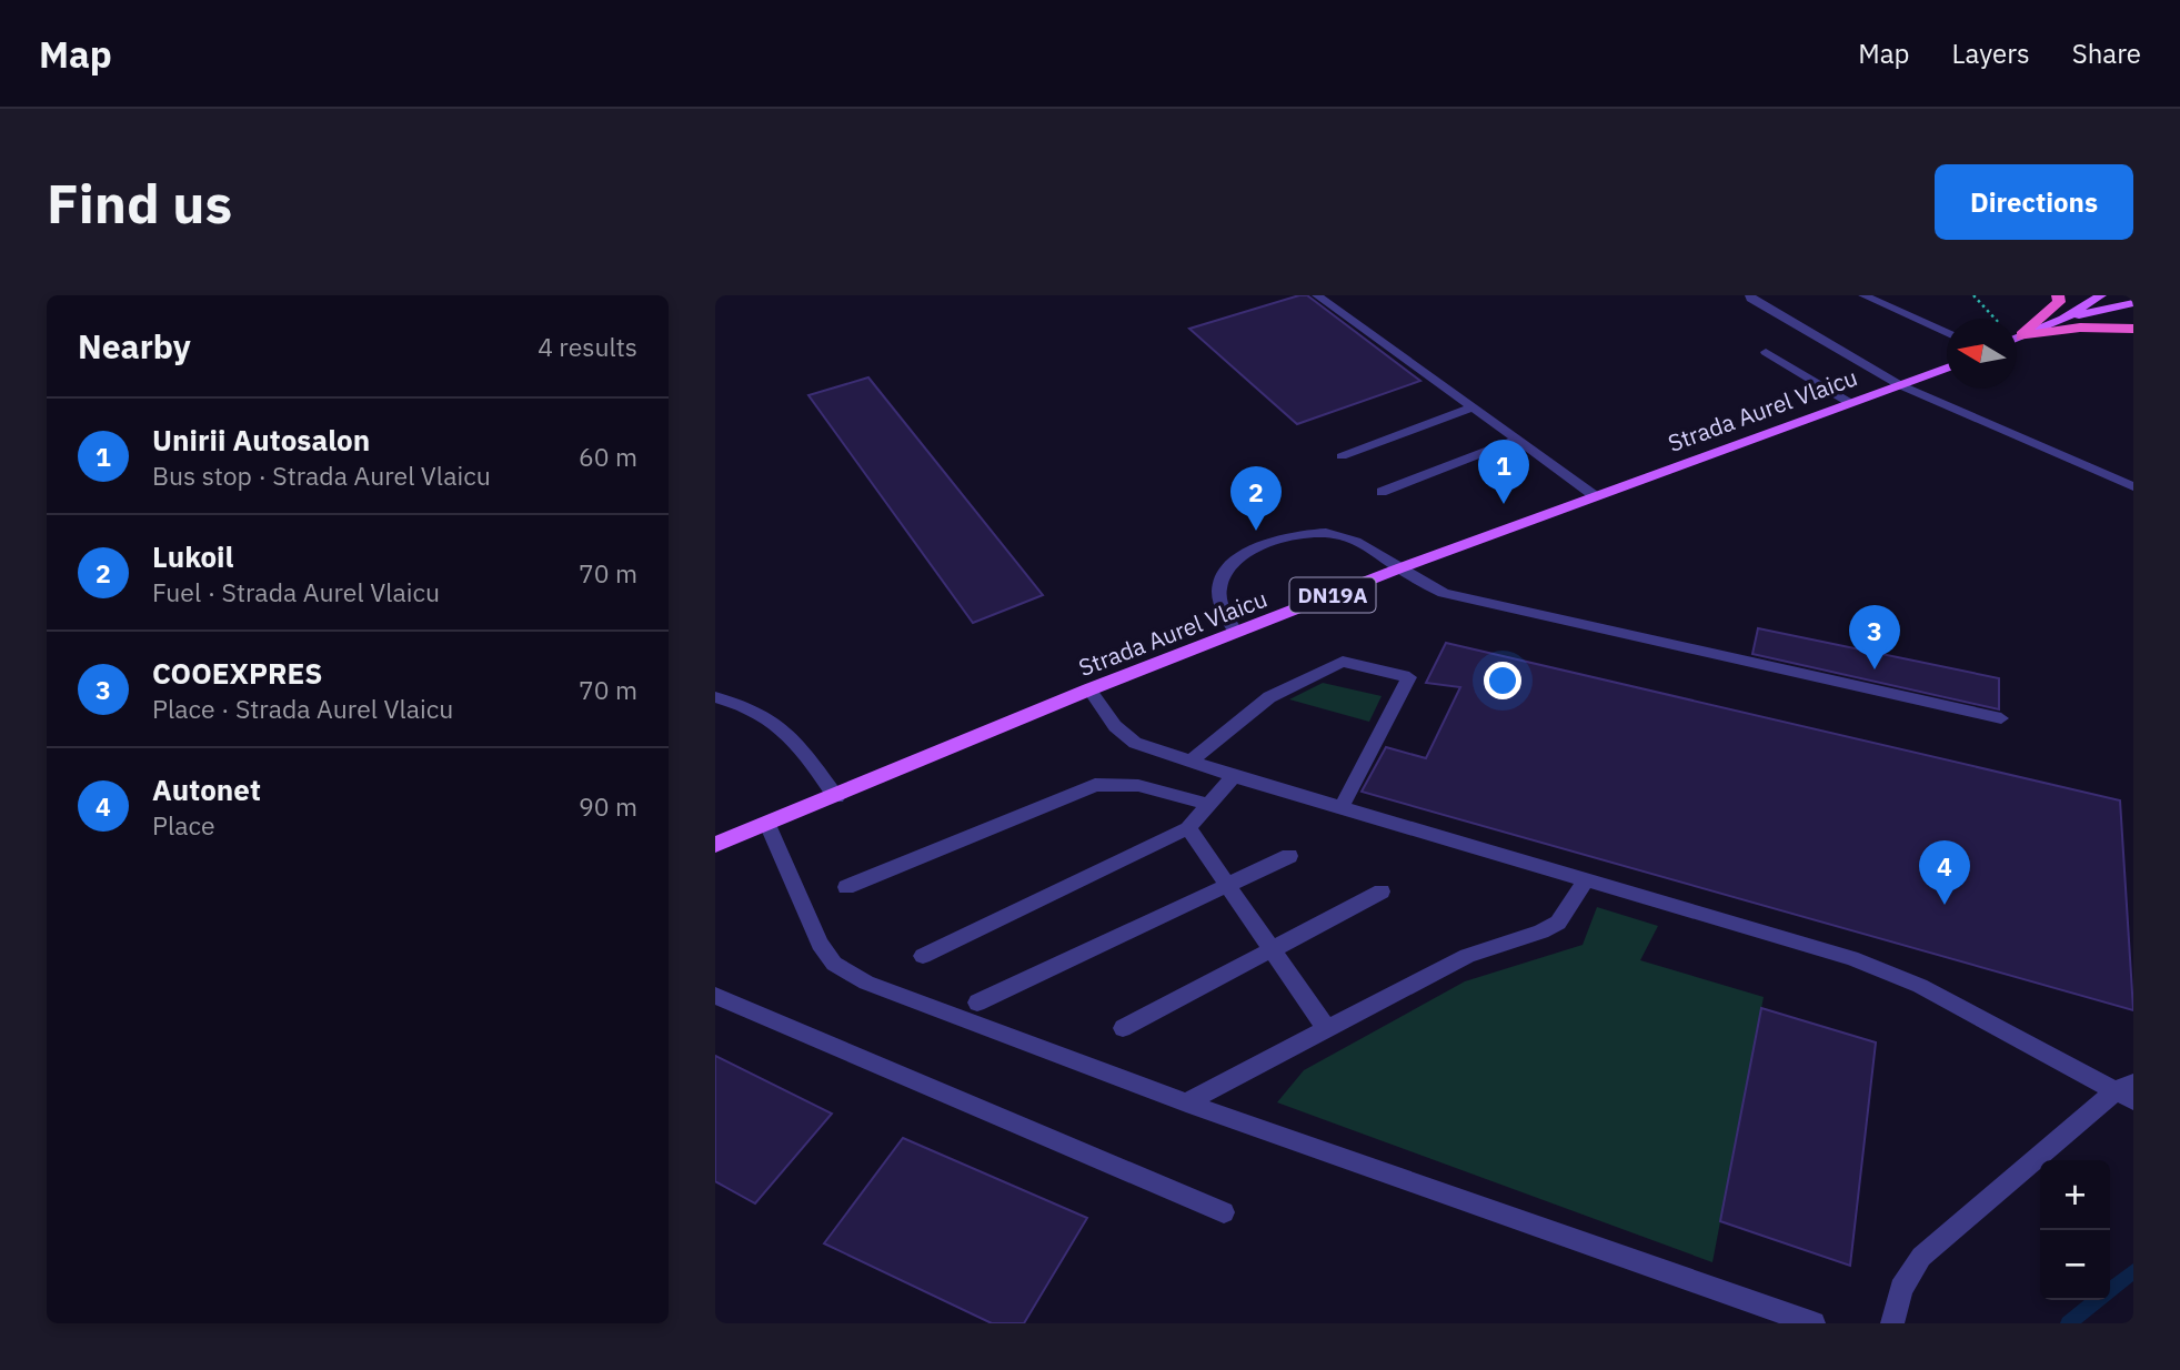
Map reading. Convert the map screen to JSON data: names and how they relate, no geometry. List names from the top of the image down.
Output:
{
  "streets": {
    "main road": ["Strada Aurel Vlaicu", "DN19A"]
  },
  "north": "left",
  "page": {
    "header": "Map",
    "nav": ["Map", "Layers", "Share"],
    "buttons": "Directions",
    "title": "Find us",
    "heading": ["Nearby", "4 results"],
    "list": [
      {
        "mark": "1",
        "name": "Unirii Autosalon",
        "note": "Bus stop · Strada Aurel Vlaicu",
        "value": "60 m"
      },
      {
        "mark": "2",
        "name": "Lukoil",
        "note": "Fuel · Strada Aurel Vlaicu",
        "value": "70 m"
      },
      {
        "mark": "3",
        "name": "COOEXPRES",
        "note": "Place · Strada Aurel Vlaicu",
        "value": "70 m"
      },
      {
        "mark": "4",
        "name": "Autonet",
        "note": "Place",
        "value": "90 m"
      }
    ],
    "pins": [
      "1",
      "2",
      "3",
      "4"
    ],
    "map_buttons": ["+", "−"]
  }
}
